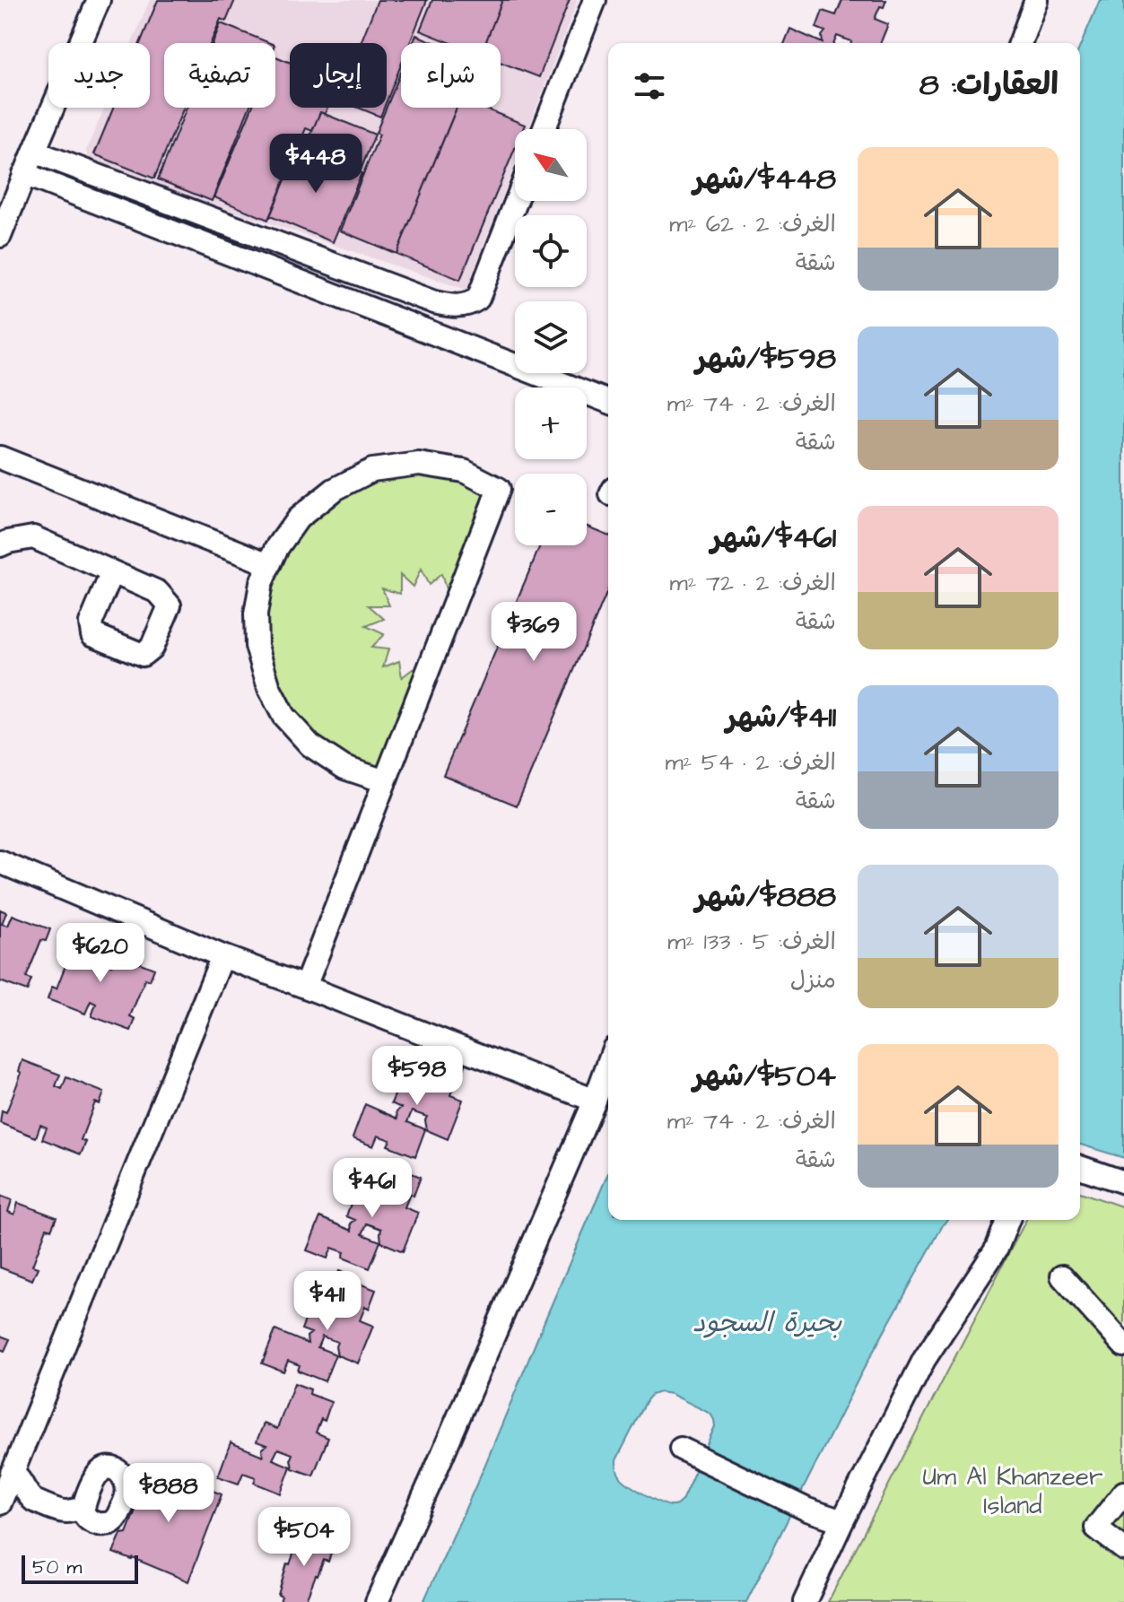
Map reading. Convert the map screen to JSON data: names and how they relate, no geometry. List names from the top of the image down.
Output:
{
  "water": ["بحيرة السجود"],
  "parks": ["Um Al Khanzeer Island"],
  "scale_bar": "50 m",
  "north": "top left",
  "page": {
    "chip": [
      "شراء",
      "إيجار",
      "تصفية",
      "جديد"
    ],
    "heading": "العقارات: 8",
    "map_buttons": ["+", "−"],
    "list": [
      {
        "name": "$448/شهر",
        "note": "الغرف: 2 · 62 m² · شقة"
      },
      {
        "name": "$598/شهر",
        "note": "الغرف: 2 · 74 m² · شقة"
      },
      {
        "name": "$461/شهر",
        "note": "الغرف: 2 · 72 m² · شقة"
      },
      {
        "name": "$411/شهر",
        "note": "الغرف: 2 · 54 m² · شقة"
      },
      {
        "name": "$888/شهر",
        "note": "الغرف: 5 · 133 m² · منزل"
      },
      {
        "name": "$504/شهر",
        "note": "الغرف: 2 · 74 m² · شقة"
      }
    ],
    "price": [
      "$448",
      "$369",
      "$620",
      "$598",
      "$461",
      "$411",
      "$888",
      "$504"
    ],
    "scale": "50 m"
  }
}
